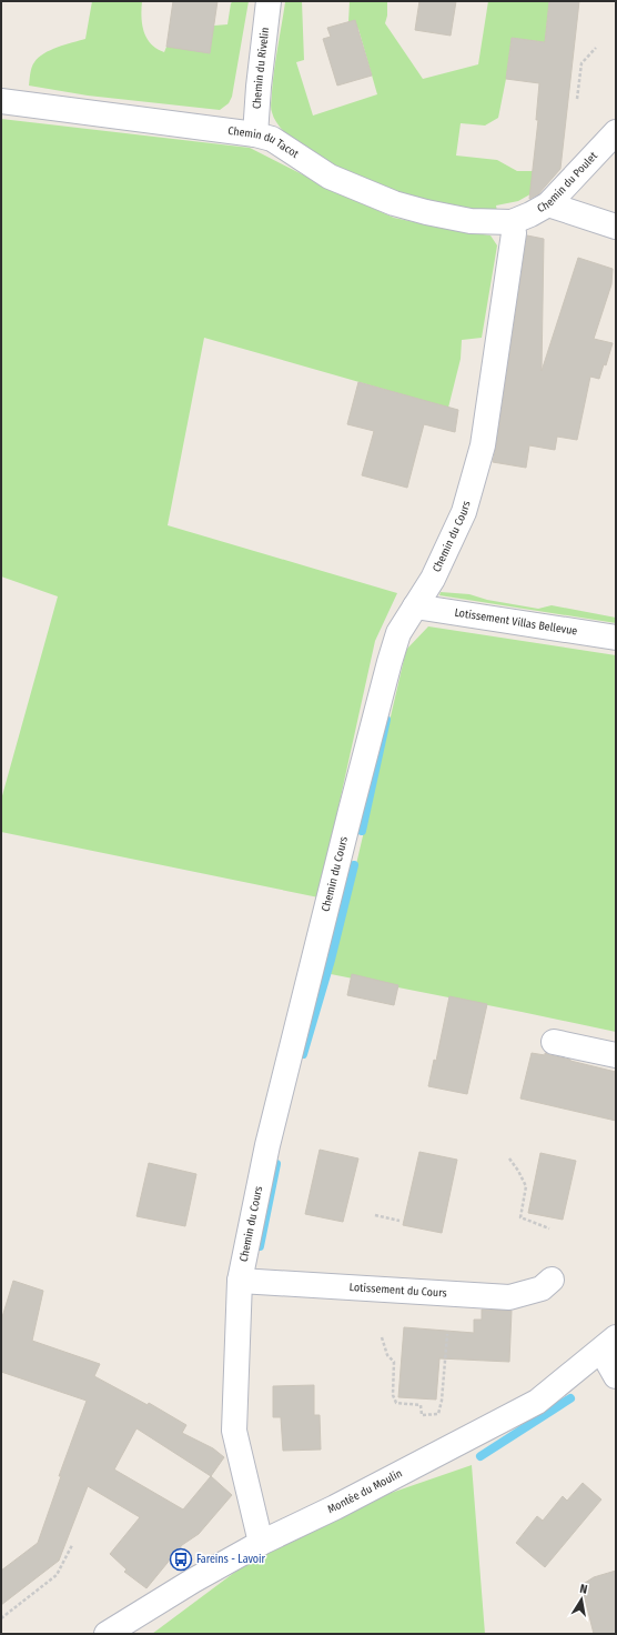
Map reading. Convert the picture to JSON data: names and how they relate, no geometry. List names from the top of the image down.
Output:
{
  "streets": {
    "street": [
      "Chemin du Rivelin",
      "Chemin du Tacot",
      "Chemin du Poulet",
      "Chemin du Cours",
      "Lotissement Villas Bellevue",
      "Lotissement du Cours",
      "Montée du Moulin"
    ]
  },
  "crossings": [
    ["Chemin du Rivelin", "Chemin du Tacot"],
    ["Chemin du Tacot", "Chemin du Poulet"],
    ["Chemin du Tacot", "Chemin du Cours"],
    ["Chemin du Poulet", "Chemin du Cours"],
    ["Chemin du Cours", "Lotissement Villas Bellevue"],
    ["Chemin du Cours", "Lotissement du Cours"],
    ["Chemin du Cours", "Montée du Moulin"]
  ],
  "places": {
    "bus stop": ["Fareins - Lavoir"]
  },
  "north": "top"
}
